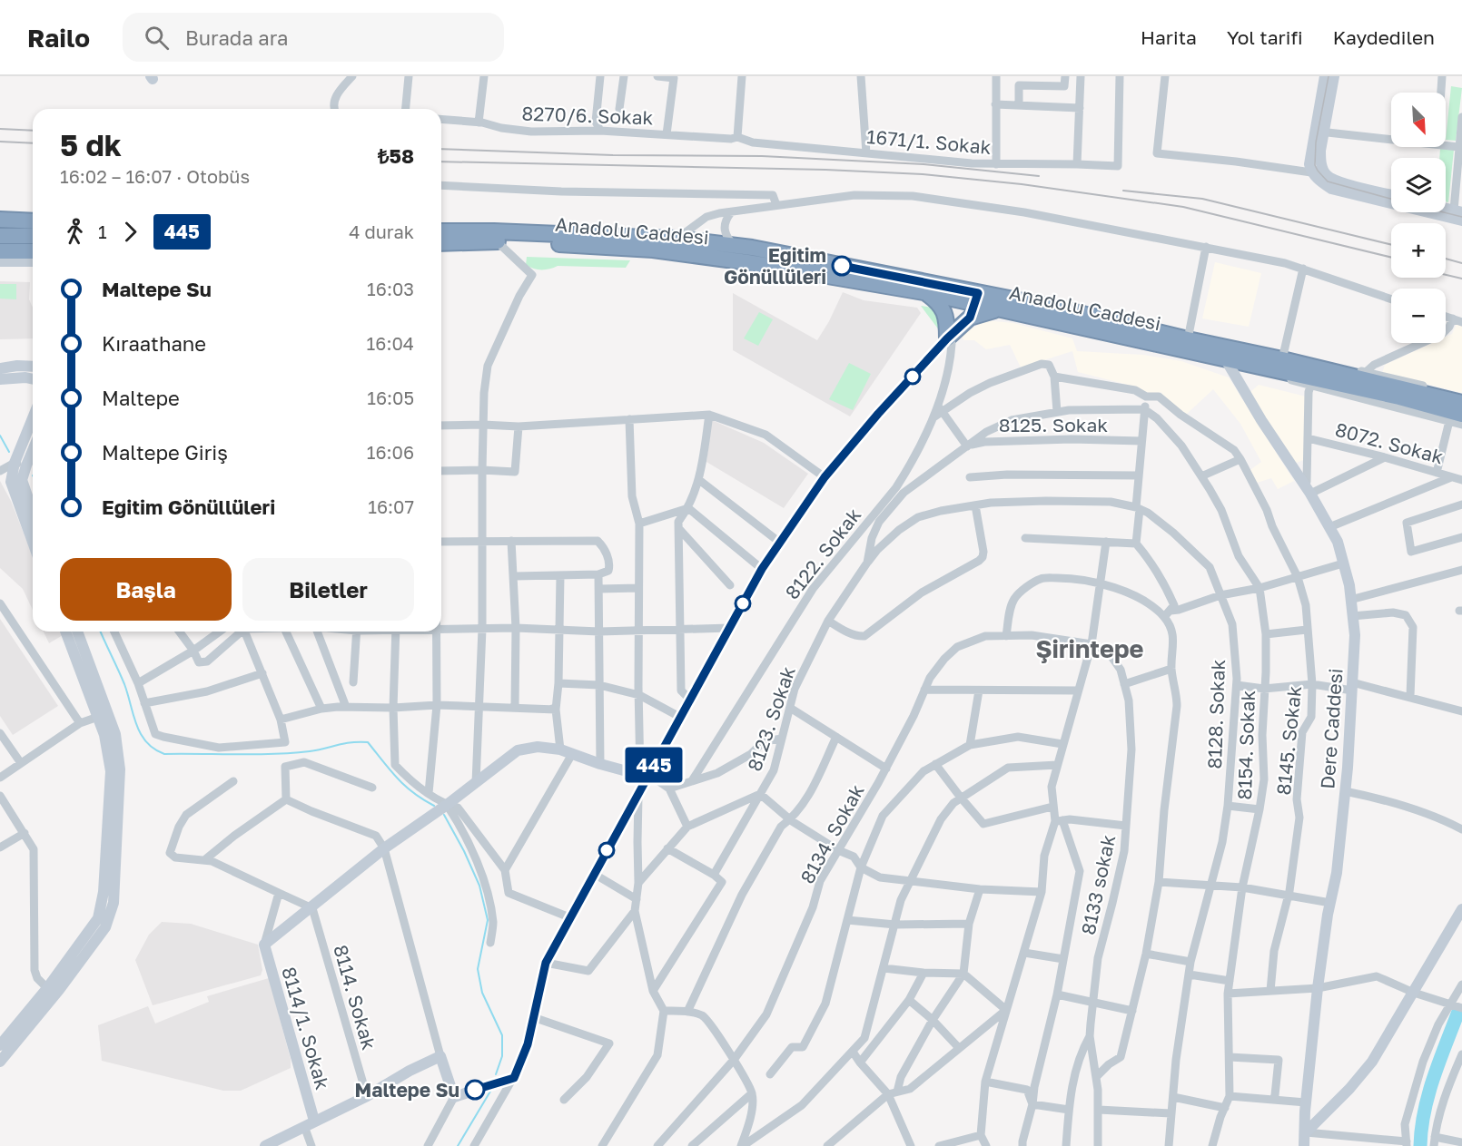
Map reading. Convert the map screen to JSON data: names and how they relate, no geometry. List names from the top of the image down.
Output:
{
  "streets": {
    "highway": ["Anadolu Caddesi"],
    "street": [
      "8270/6. Sokak",
      "1671/1. Sokak",
      "8125. Sokak",
      "8072. Sokak",
      "8122. Sokak",
      "8128. Sokak",
      "8123. Sokak",
      "Dere Caddesi",
      "8145. Sokak",
      "8154. Sokak",
      "8134. Sokak",
      "8133 sokak",
      "8114. Sokak",
      "8114/1. Sokak"
    ]
  },
  "crossings": [
    ["8270/6. Sokak", "1671/1. Sokak"],
    ["Anadolu Caddesi", "Dere Caddesi"],
    ["8125. Sokak", "8123. Sokak"],
    ["8122. Sokak", "8145. Sokak"],
    ["8128. Sokak", "8123. Sokak"],
    ["8123. Sokak", "8154. Sokak"],
    ["8134. Sokak", "8133 sokak"]
  ],
  "districts": ["Şirintepe"],
  "places": ["Eğitim Gönüllüleri", "Maltepe Su"],
  "lines": ["bus line 445"],
  "north": "bottom right",
  "page": {
    "header": "Railo",
    "search": "Burada ara",
    "nav": ["Harita", "Yol tarifi", "Kaydedilen"],
    "on_map": "445",
    "map_buttons": ["+", "−"],
    "heading": ["5 dk", "16:02 – 16:07 · Otobüs", "₺58"],
    "legs": ["1", "445", "4 durak"],
    "list": [
      {
        "name": "Maltepe Su",
        "value": "16:03"
      },
      {
        "name": "Kıraathane",
        "value": "16:04"
      },
      {
        "name": "Maltepe",
        "value": "16:05"
      },
      {
        "name": "Maltepe Giriş",
        "value": "16:06"
      },
      {
        "name": "Eğitim Gönüllüleri",
        "value": "16:07"
      }
    ],
    "buttons": ["Başla", "Biletler"]
  }
}
